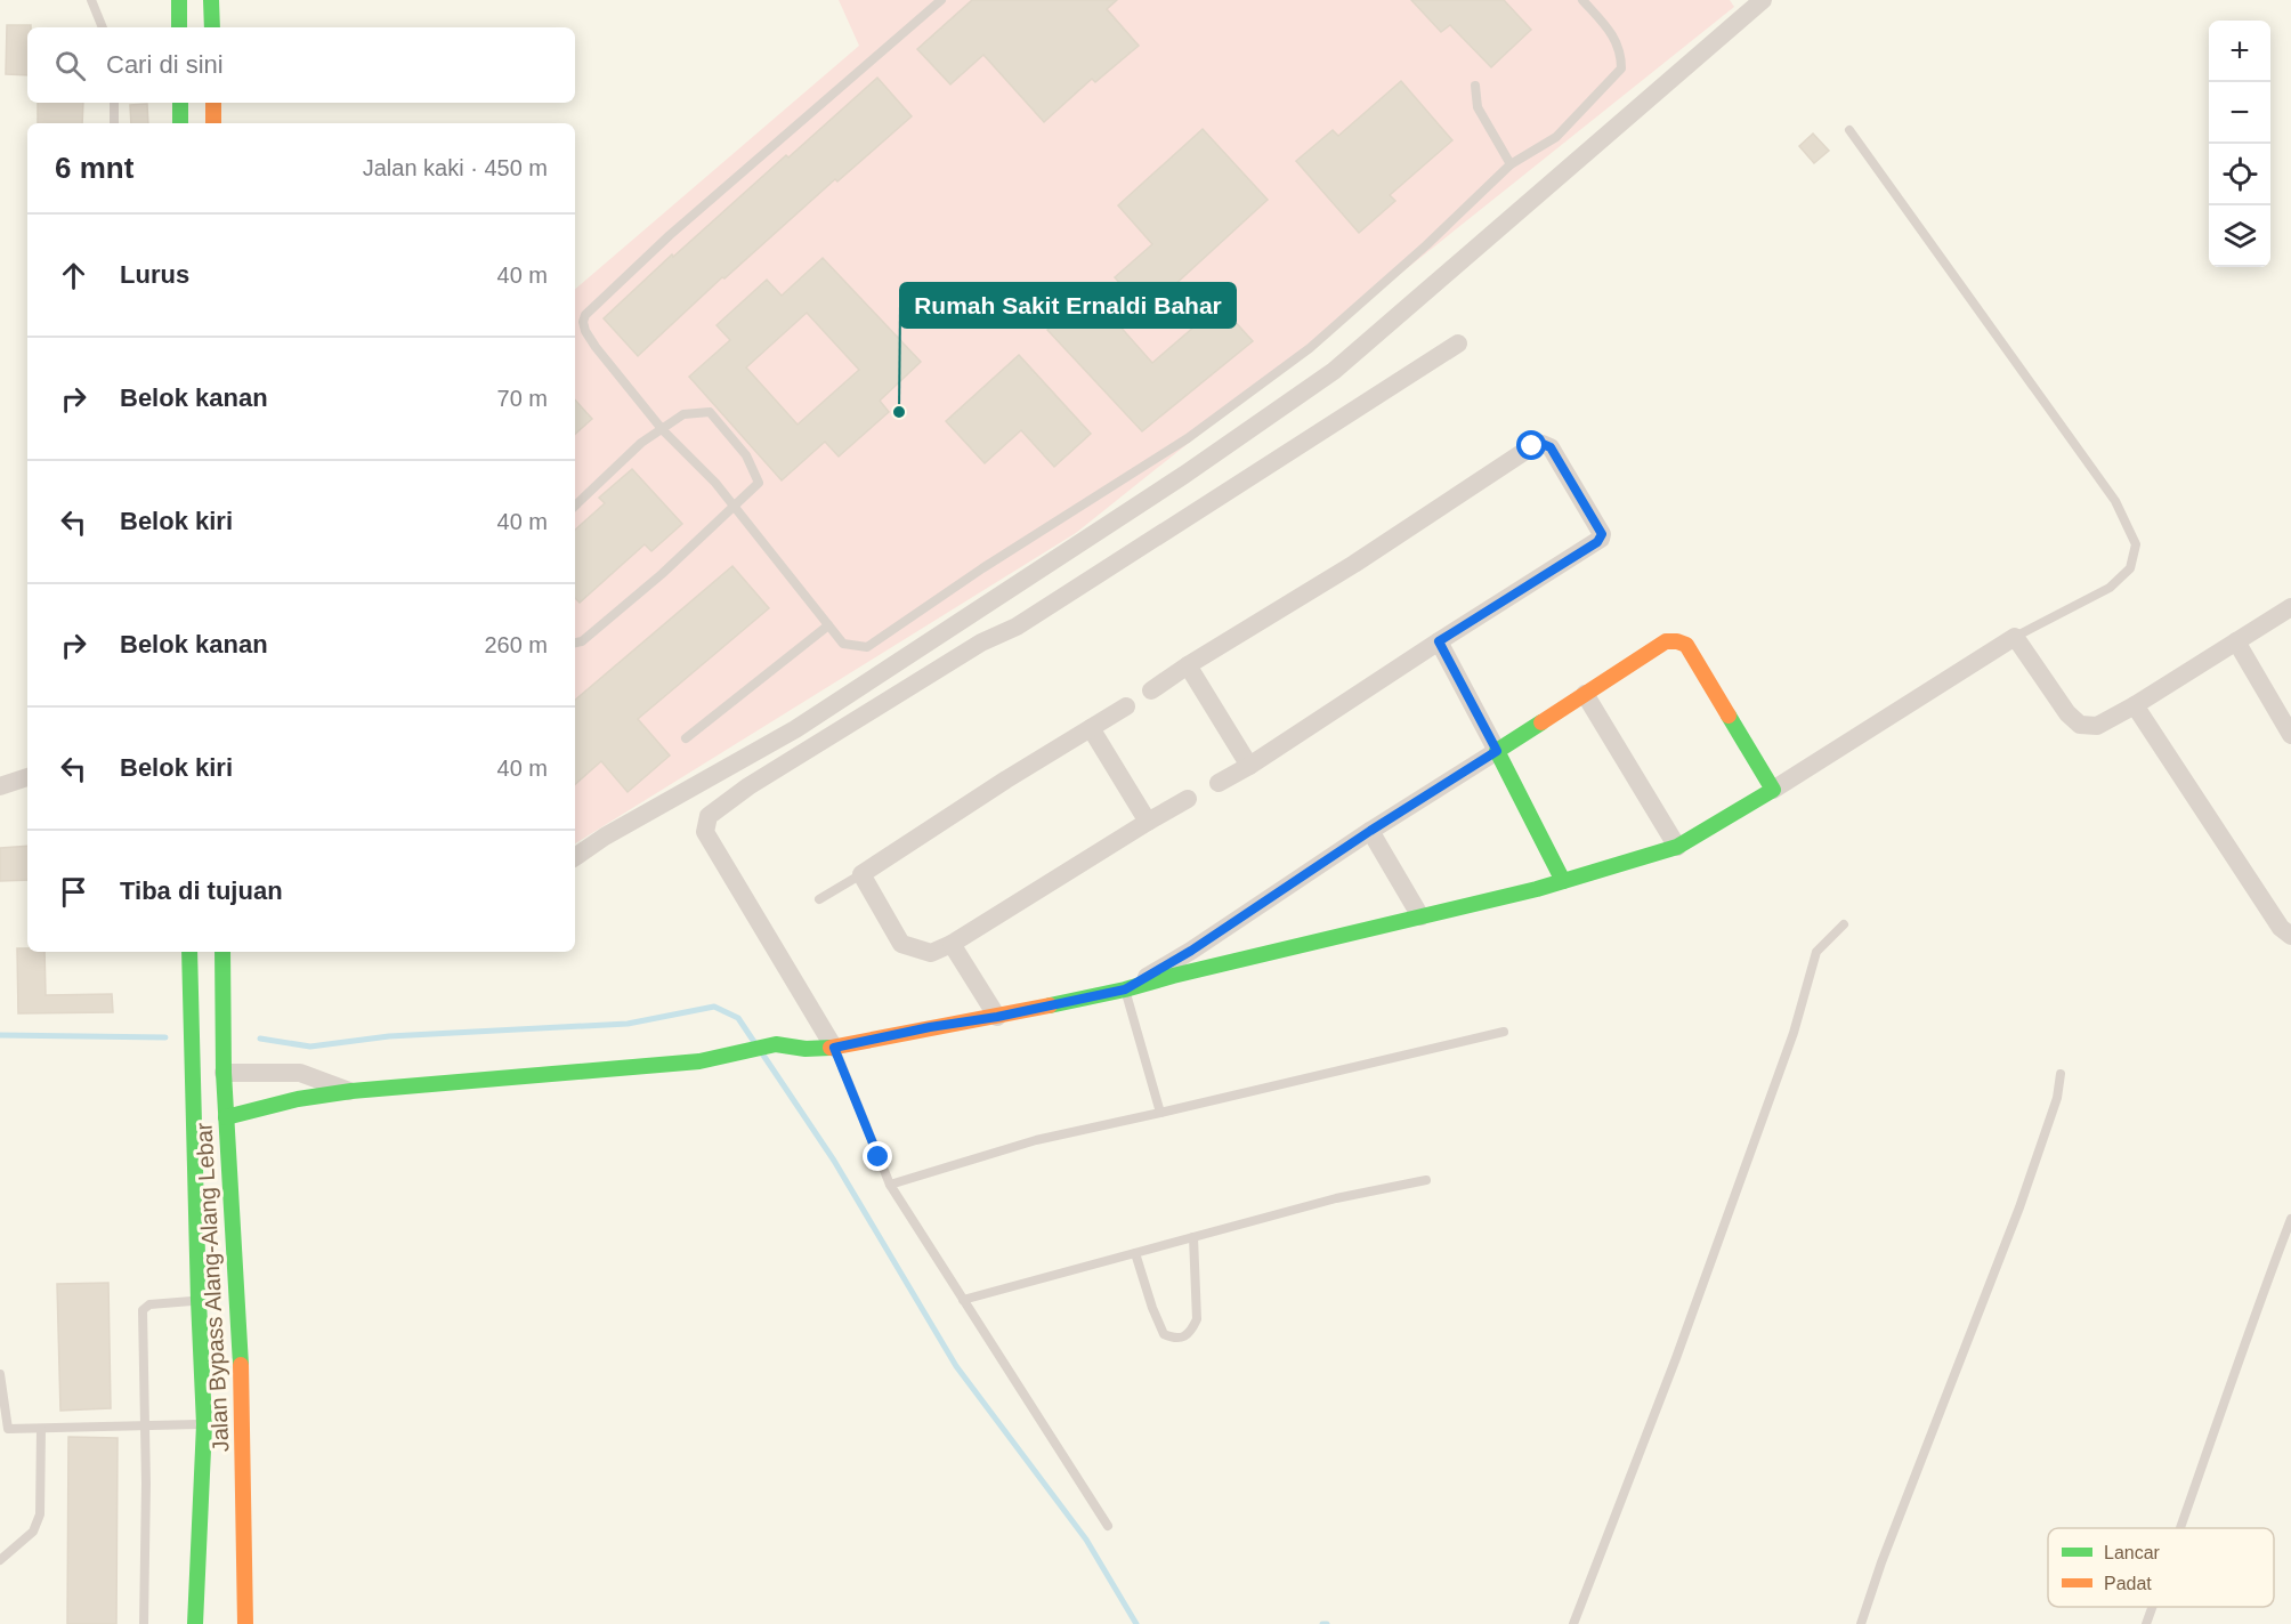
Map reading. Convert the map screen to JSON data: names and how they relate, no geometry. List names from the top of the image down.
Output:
{
  "streets": {
    "main road": ["Jalan Bypass Alang-Alang Lebar"]
  },
  "places": ["Rumah Sakit Ernaldi Bahar"],
  "legend": ["Lancar", "Padat"],
  "page": {
    "map_buttons": ["+", "−"],
    "search": "Cari di sini",
    "heading": ["6 mnt", "Jalan kaki · 450 m"],
    "list": [
      ["Lurus", "40 m"],
      ["Belok kanan", "70 m"],
      ["Belok kiri", "40 m"],
      ["Belok kanan", "260 m"],
      ["Belok kiri", "40 m"],
      "Tiba di tujuan"
    ]
  }
}
